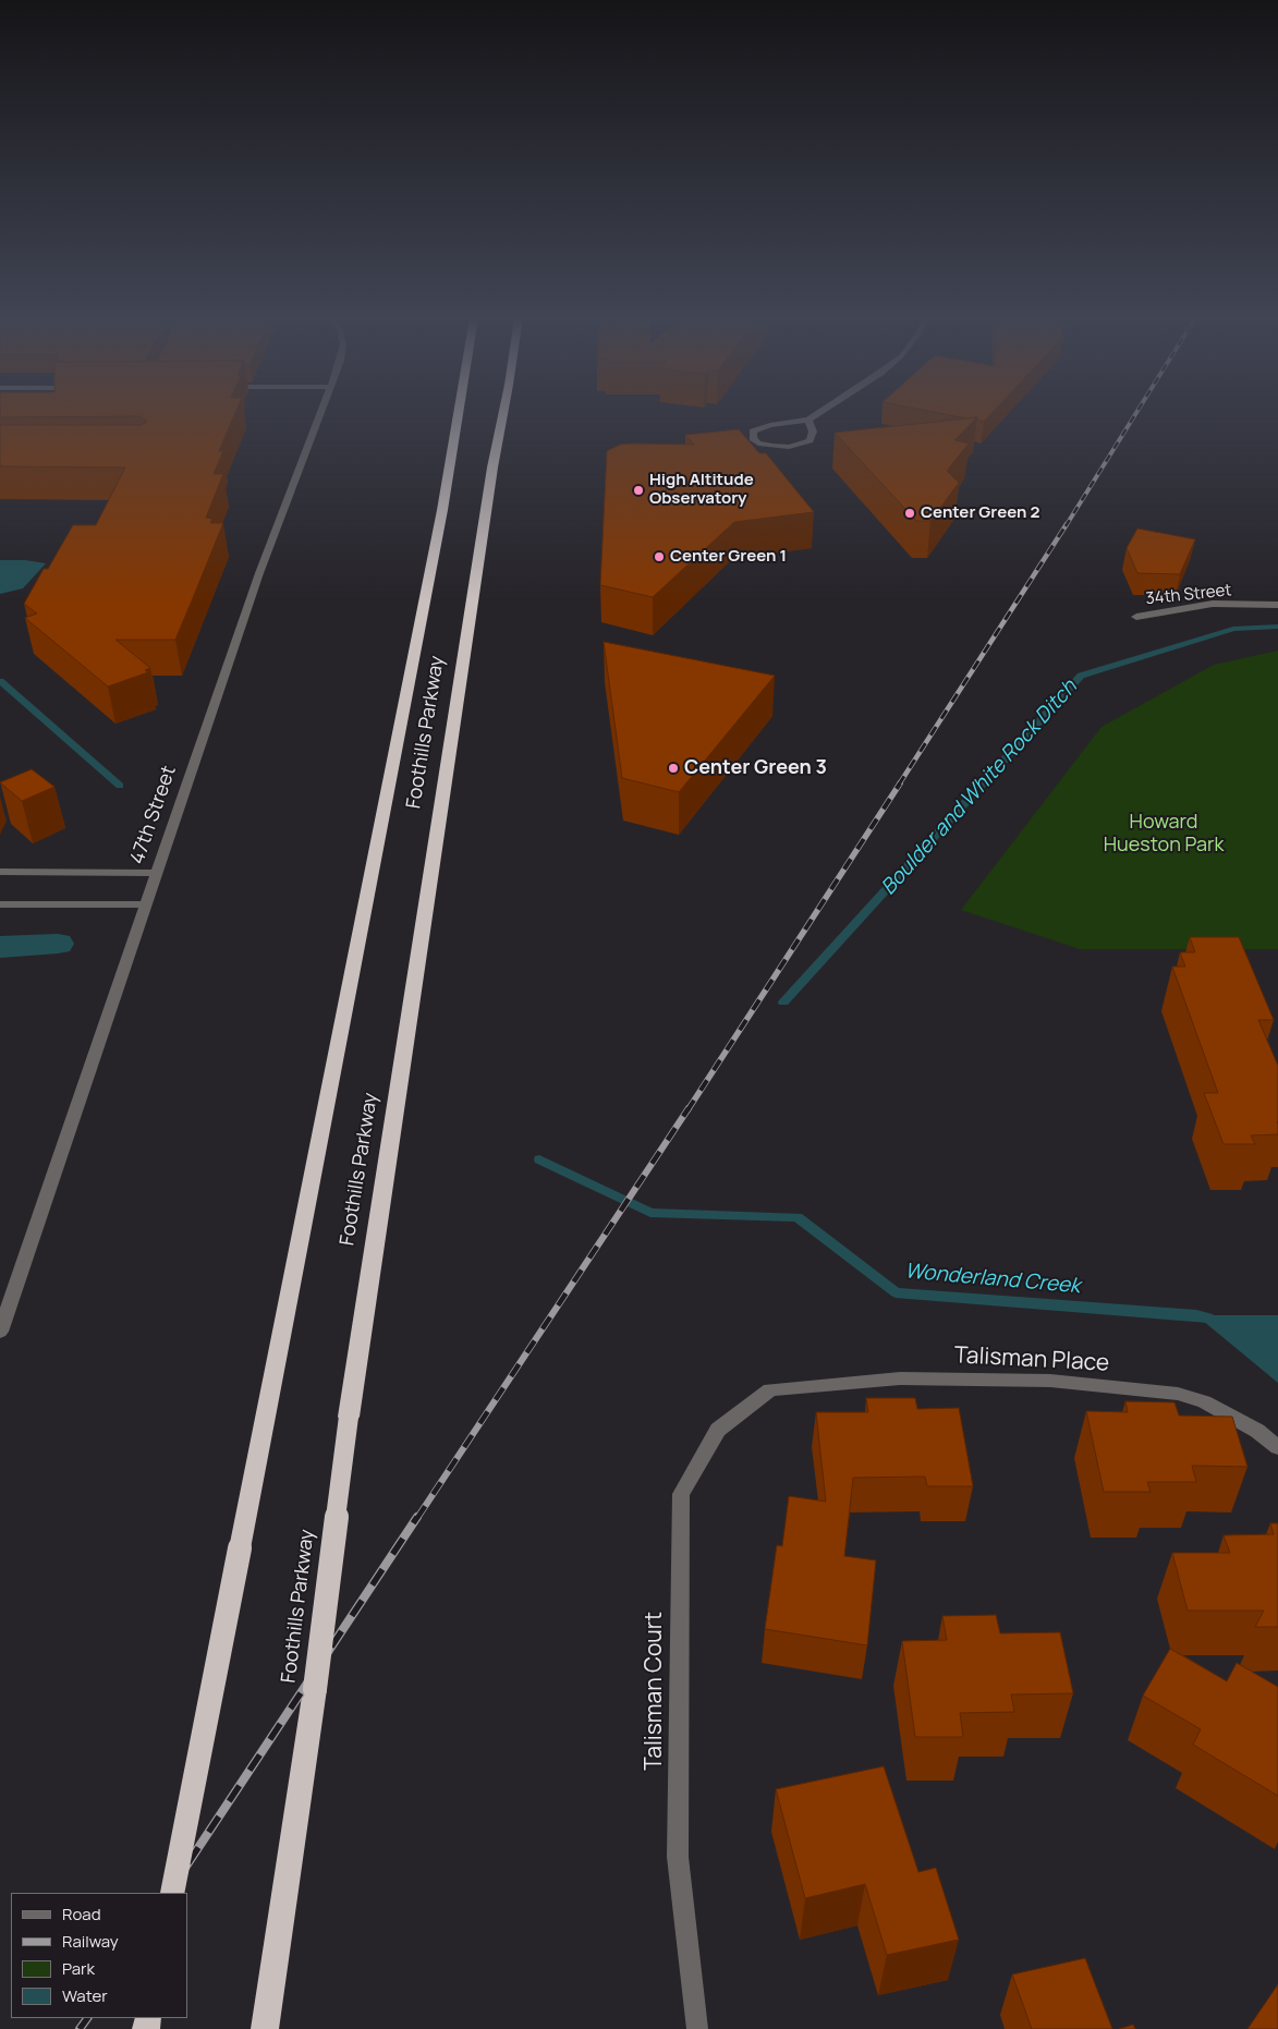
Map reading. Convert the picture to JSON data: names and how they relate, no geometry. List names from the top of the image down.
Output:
{
  "streets": {
    "highway": ["Foothills Parkway"],
    "street": [
      "34th Street",
      "47th Street",
      "Talisman Place",
      "Talisman Court"
    ]
  },
  "crossings": [
    ["Talisman Place", "Talisman Court"]
  ],
  "water": ["Boulder and White Rock Ditch", "Wonderland Creek"],
  "parks": ["Howard Hueston Park"],
  "places": [
    "High Altitude Observatory",
    "Center Green 2",
    "Center Green 1",
    "Center Green 3"
  ],
  "legend": [
    "Road",
    "Railway",
    "Park",
    "Water"
  ]
}
